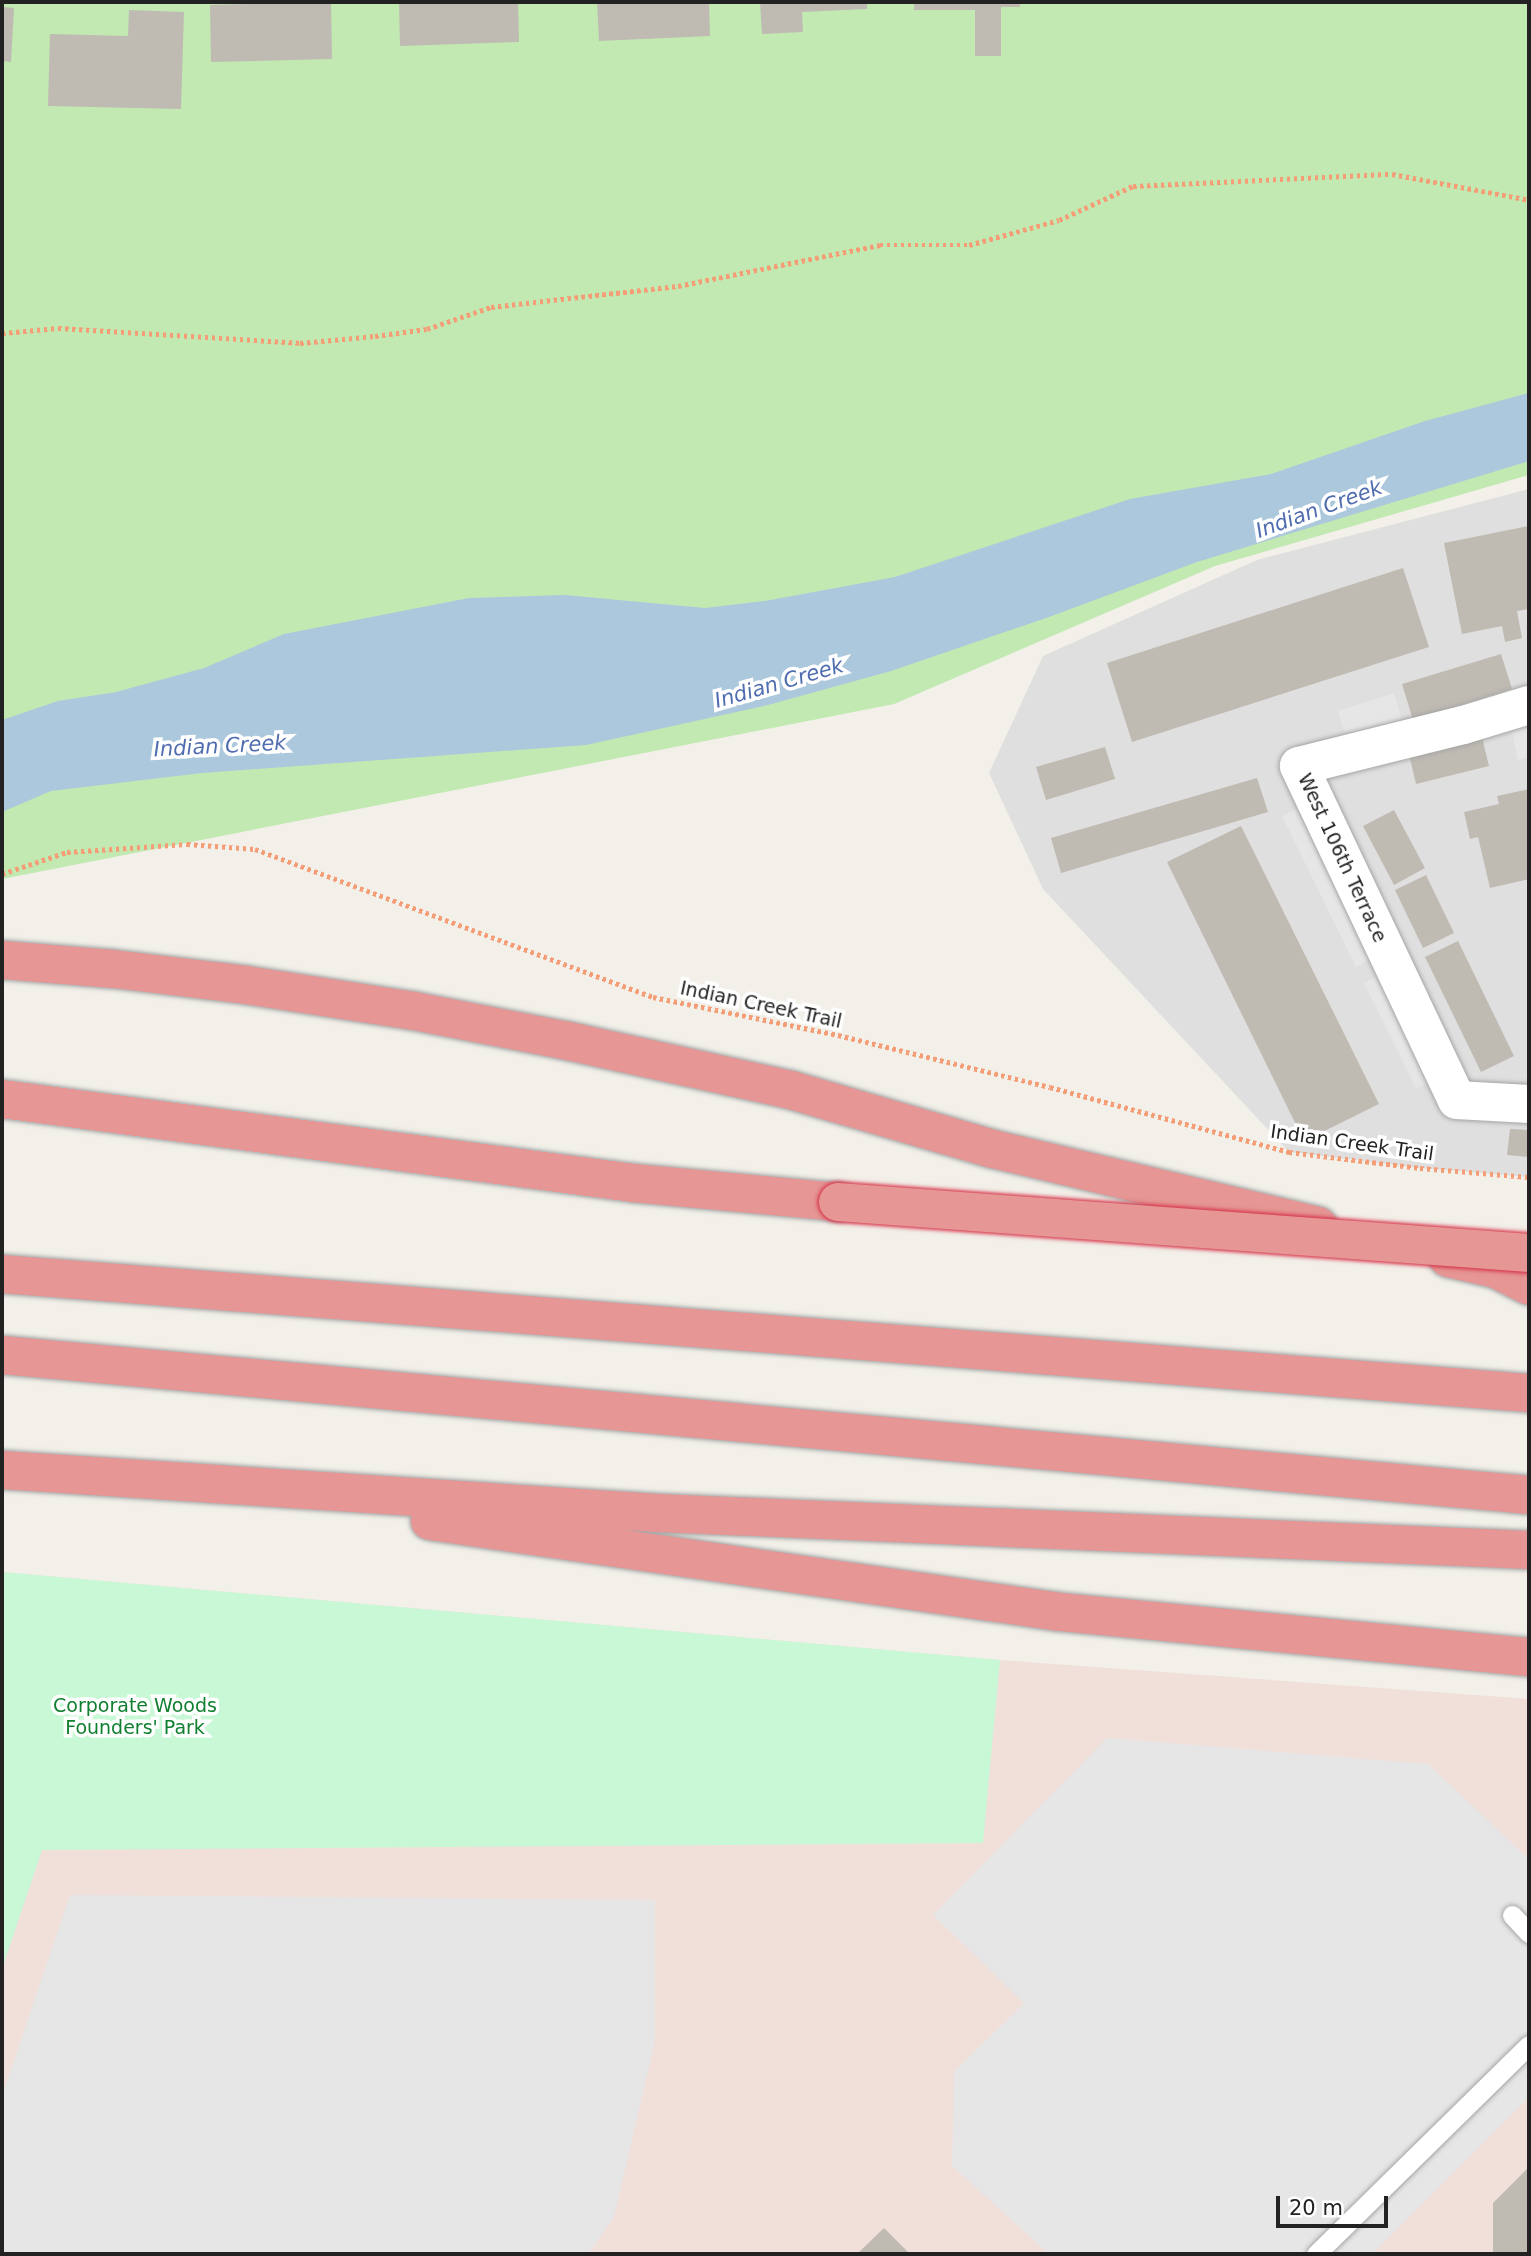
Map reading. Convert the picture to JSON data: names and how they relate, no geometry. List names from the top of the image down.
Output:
{
  "streets": {
    "street": ["West 106th Terrace"],
    "path": ["Indian Creek Trail"]
  },
  "water": ["Indian Creek"],
  "parks": ["Corporate Woods Founders' Park"],
  "scale_bar": "20 m"
}
